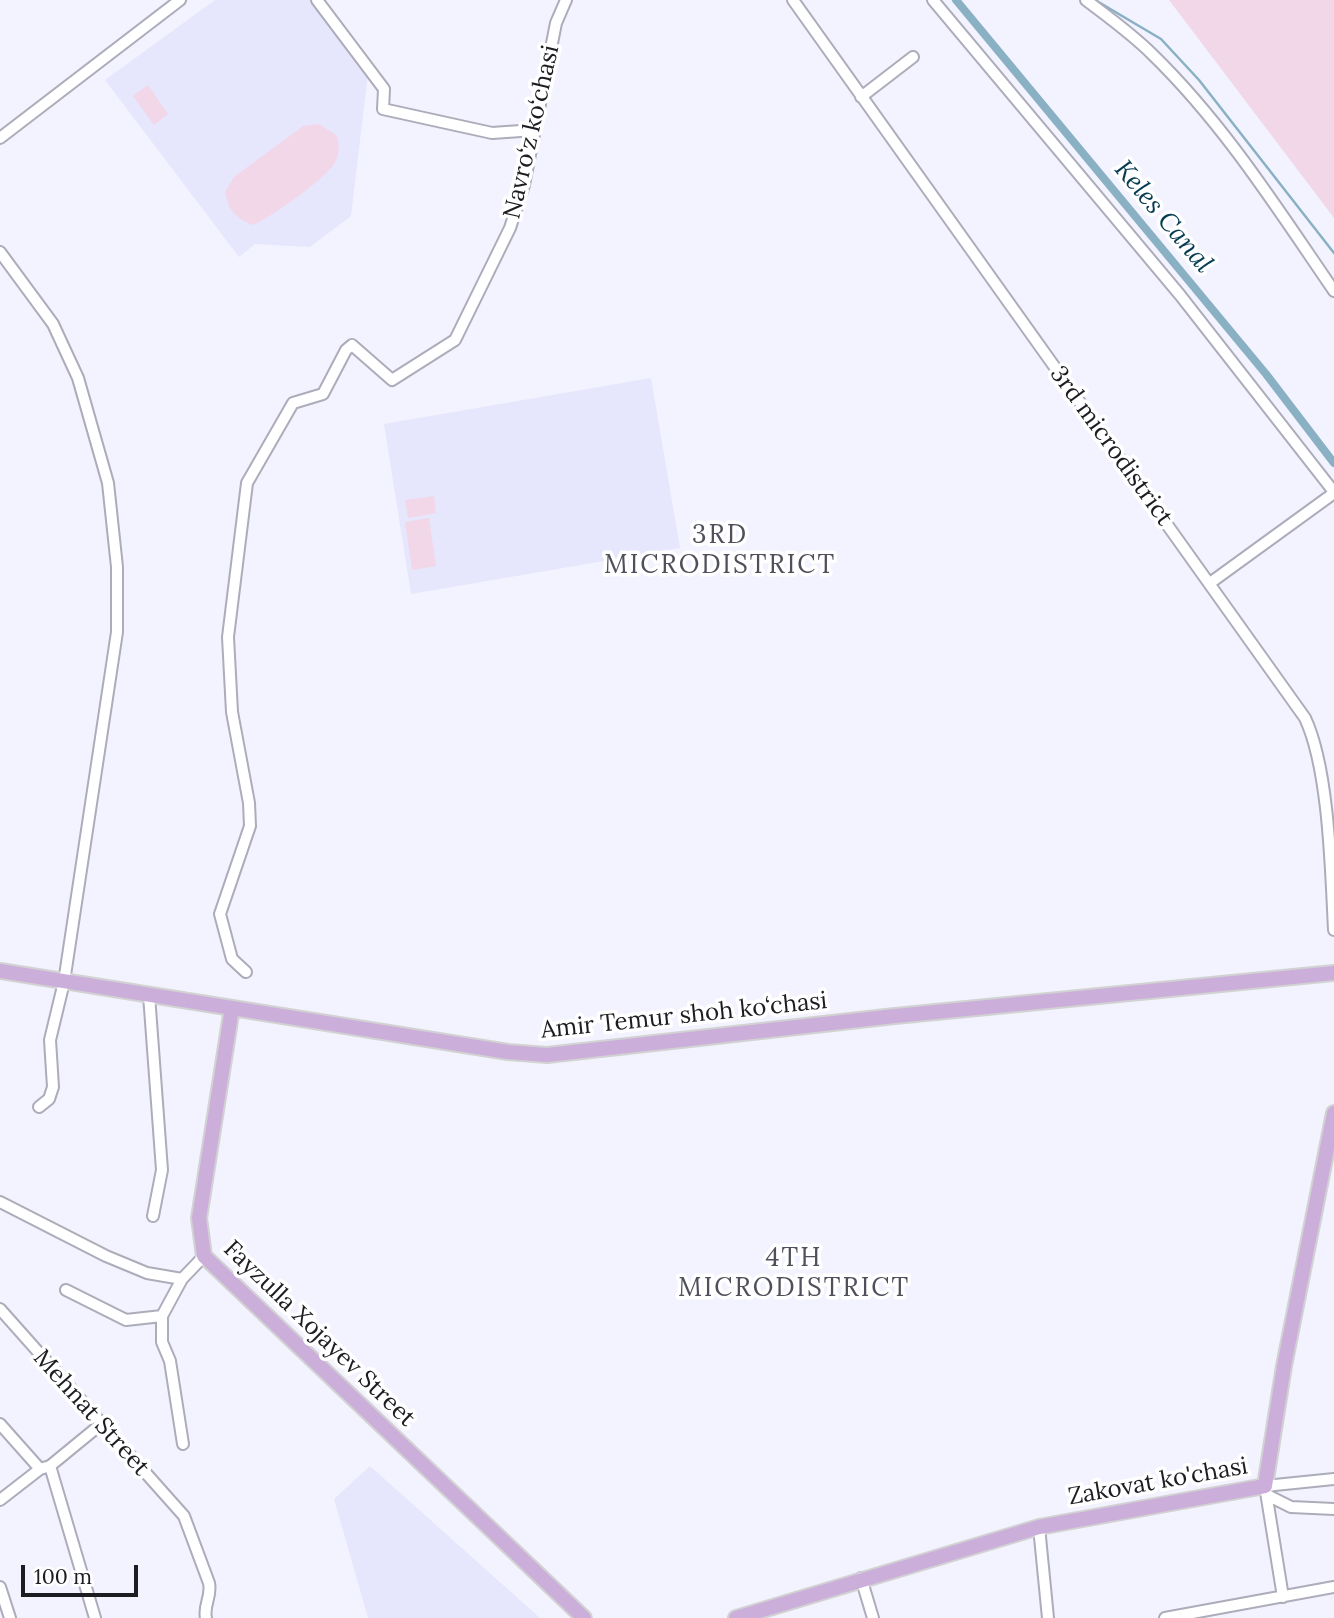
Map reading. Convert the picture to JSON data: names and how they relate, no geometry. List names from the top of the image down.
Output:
{
  "streets": {
    "main road": ["Amir Temur shoh ko‘chasi", "Fayzulla Xojayev Street", "Zakovat ko'chasi"],
    "street": ["Navro‘z ko‘chasi", "3rd microdistrict", "Mehnat Street"]
  },
  "crossings": [
    ["Amir Temur shoh ko‘chasi", "Fayzulla Xojayev Street"]
  ],
  "districts": ["3RD MICRODISTRICT", "4TH MICRODISTRICT"],
  "water": ["Keles Canal"],
  "scale_bar": "100 m"
}
